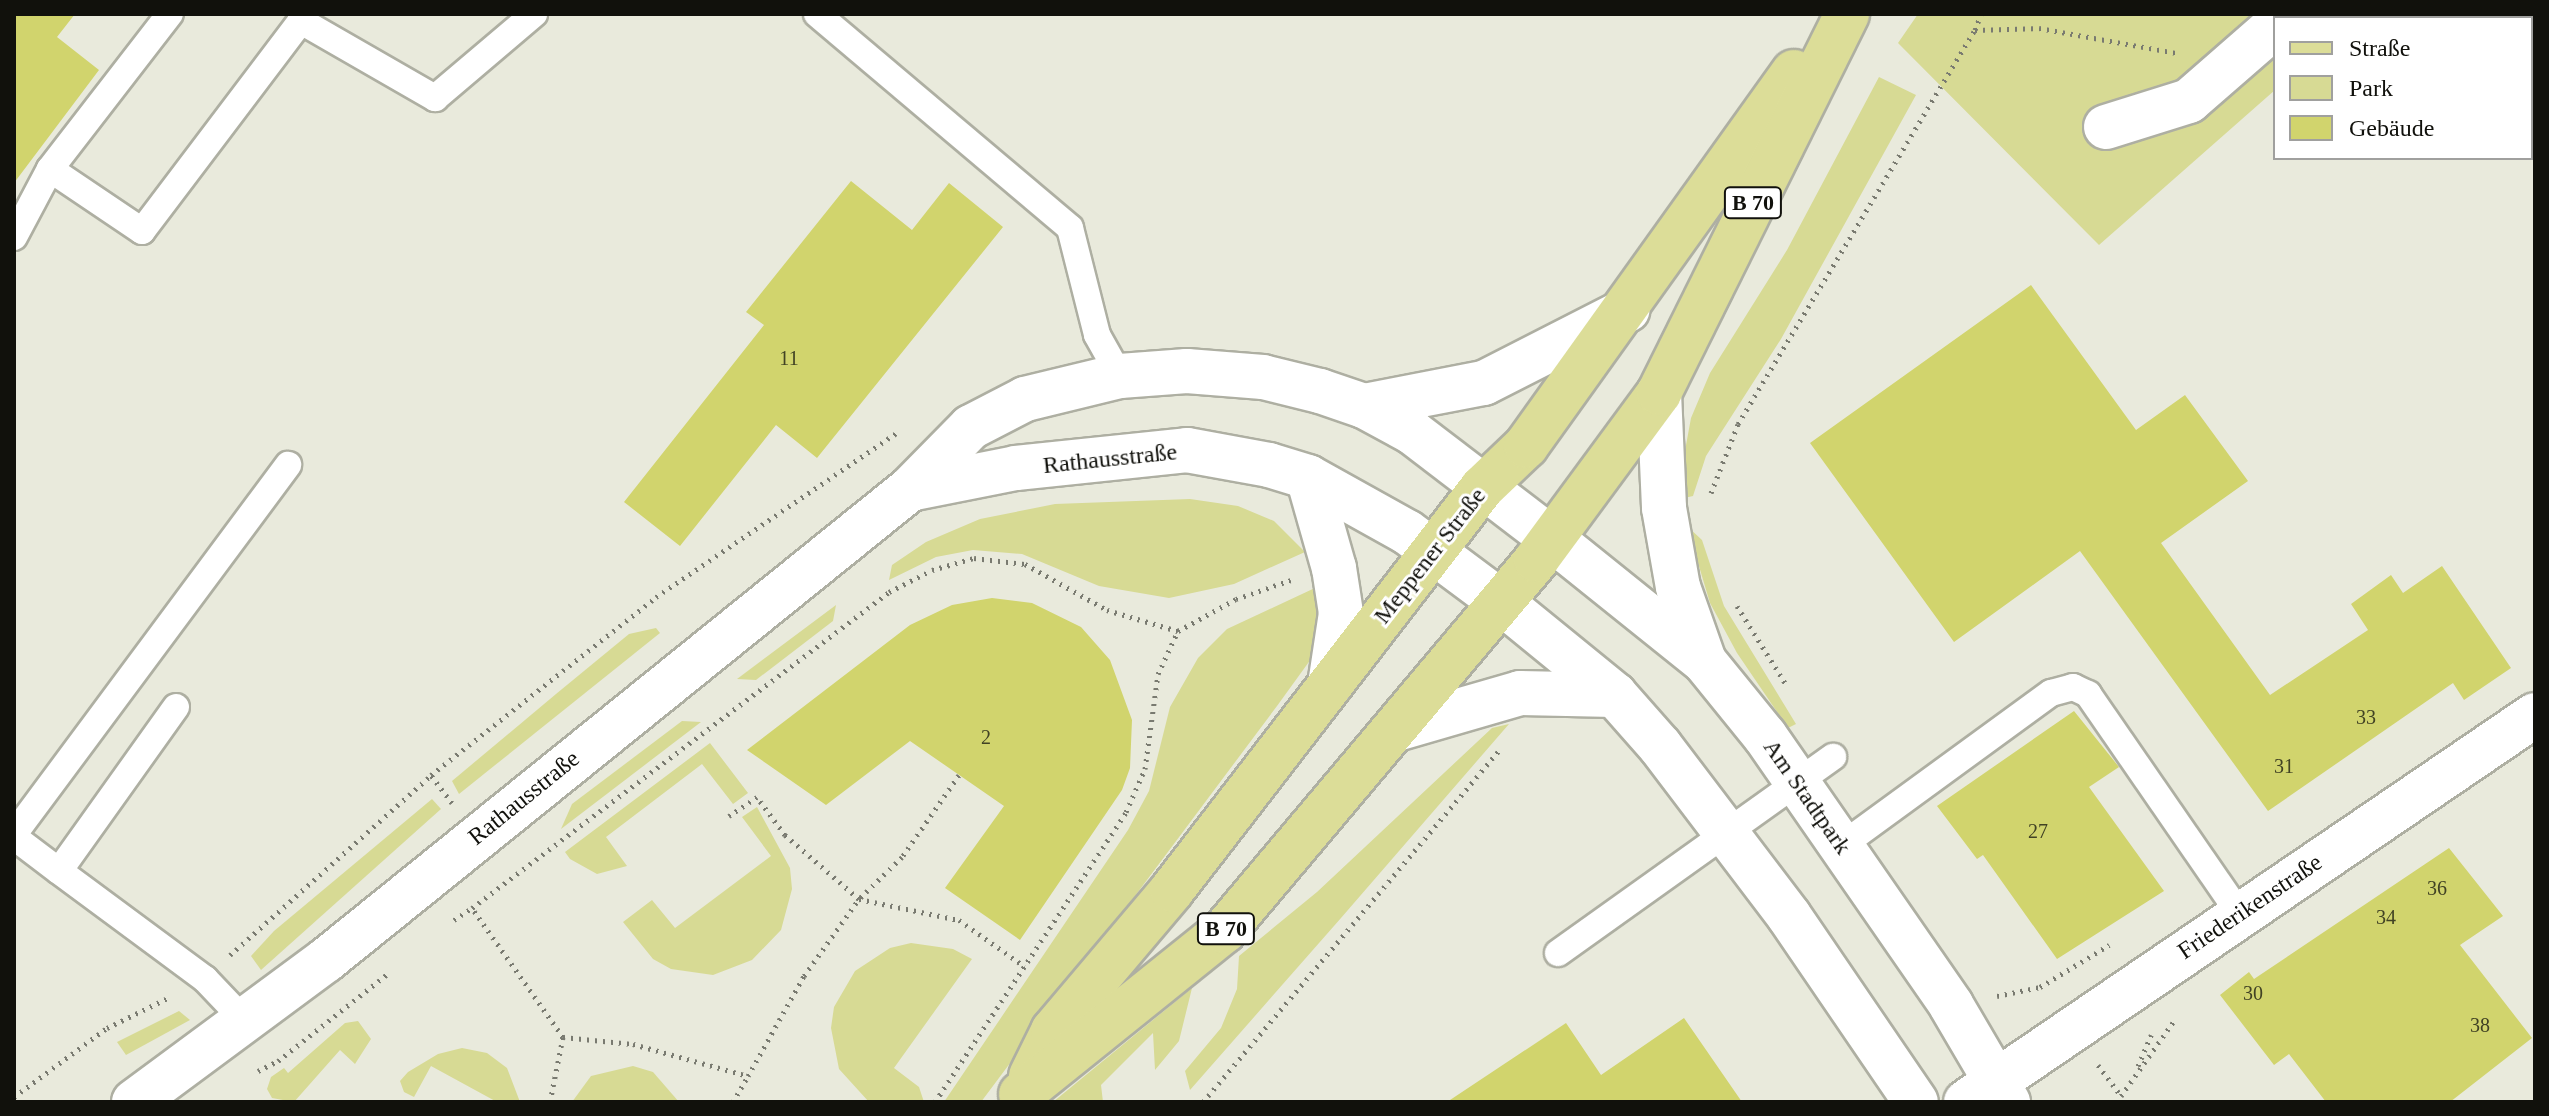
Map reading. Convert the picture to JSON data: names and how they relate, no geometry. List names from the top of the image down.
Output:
{
  "streets": {
    "main road": ["B 70", "Meppener Straße"],
    "street": ["Rathausstraße", "Am Stadtpark", "Friederikenstraße"]
  },
  "crossings": [
    ["B 70", "Rathausstraße"],
    ["B 70", "Meppener Straße"],
    ["Rathausstraße", "Meppener Straße"],
    ["Rathausstraße", "Am Stadtpark"],
    ["Meppener Straße", "Am Stadtpark"],
    ["Am Stadtpark", "Friederikenstraße"]
  ],
  "house_numbers": [
    "11",
    "33",
    "2",
    "31",
    "27",
    "36",
    "34",
    "30",
    "38"
  ],
  "legend": ["Straße", "Park", "Gebäude"]
}
